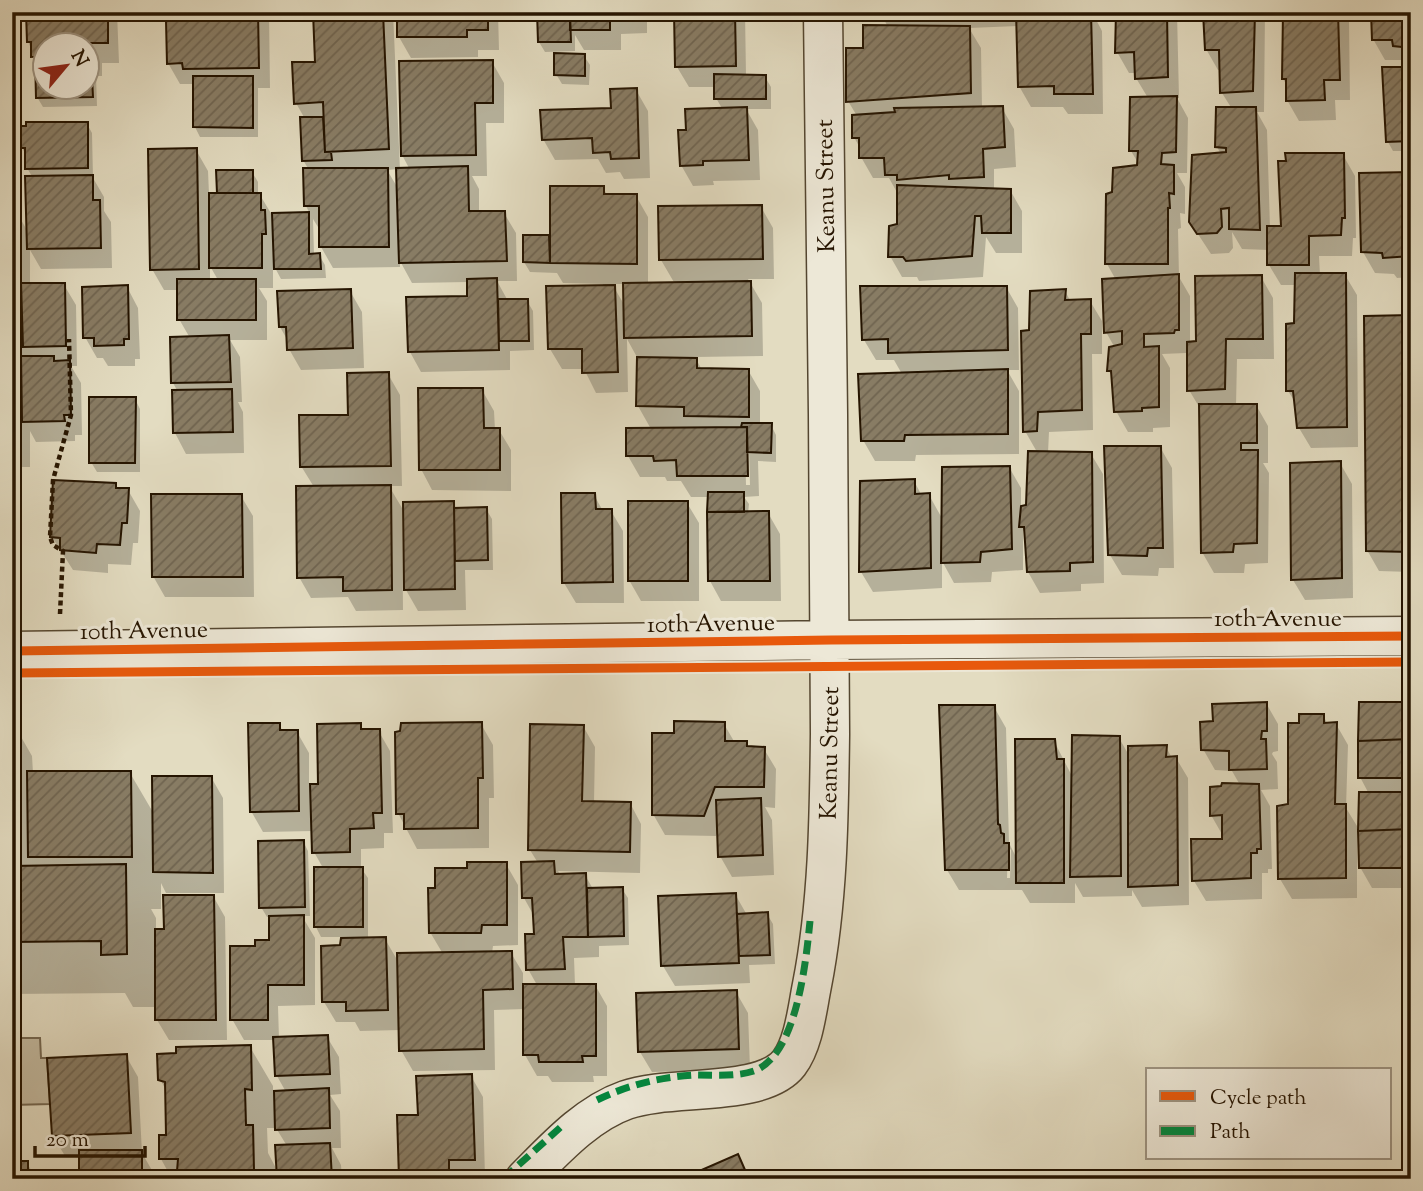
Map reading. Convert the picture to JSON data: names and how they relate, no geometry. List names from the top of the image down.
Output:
{
  "streets": {
    "street": ["Keanu Street", "10th Avenue"]
  },
  "crossings": [
    ["Keanu Street", "10th Avenue"]
  ],
  "legend": ["Cycle path", "Path"],
  "scale_bar": "20 m",
  "north": "top right"
}
